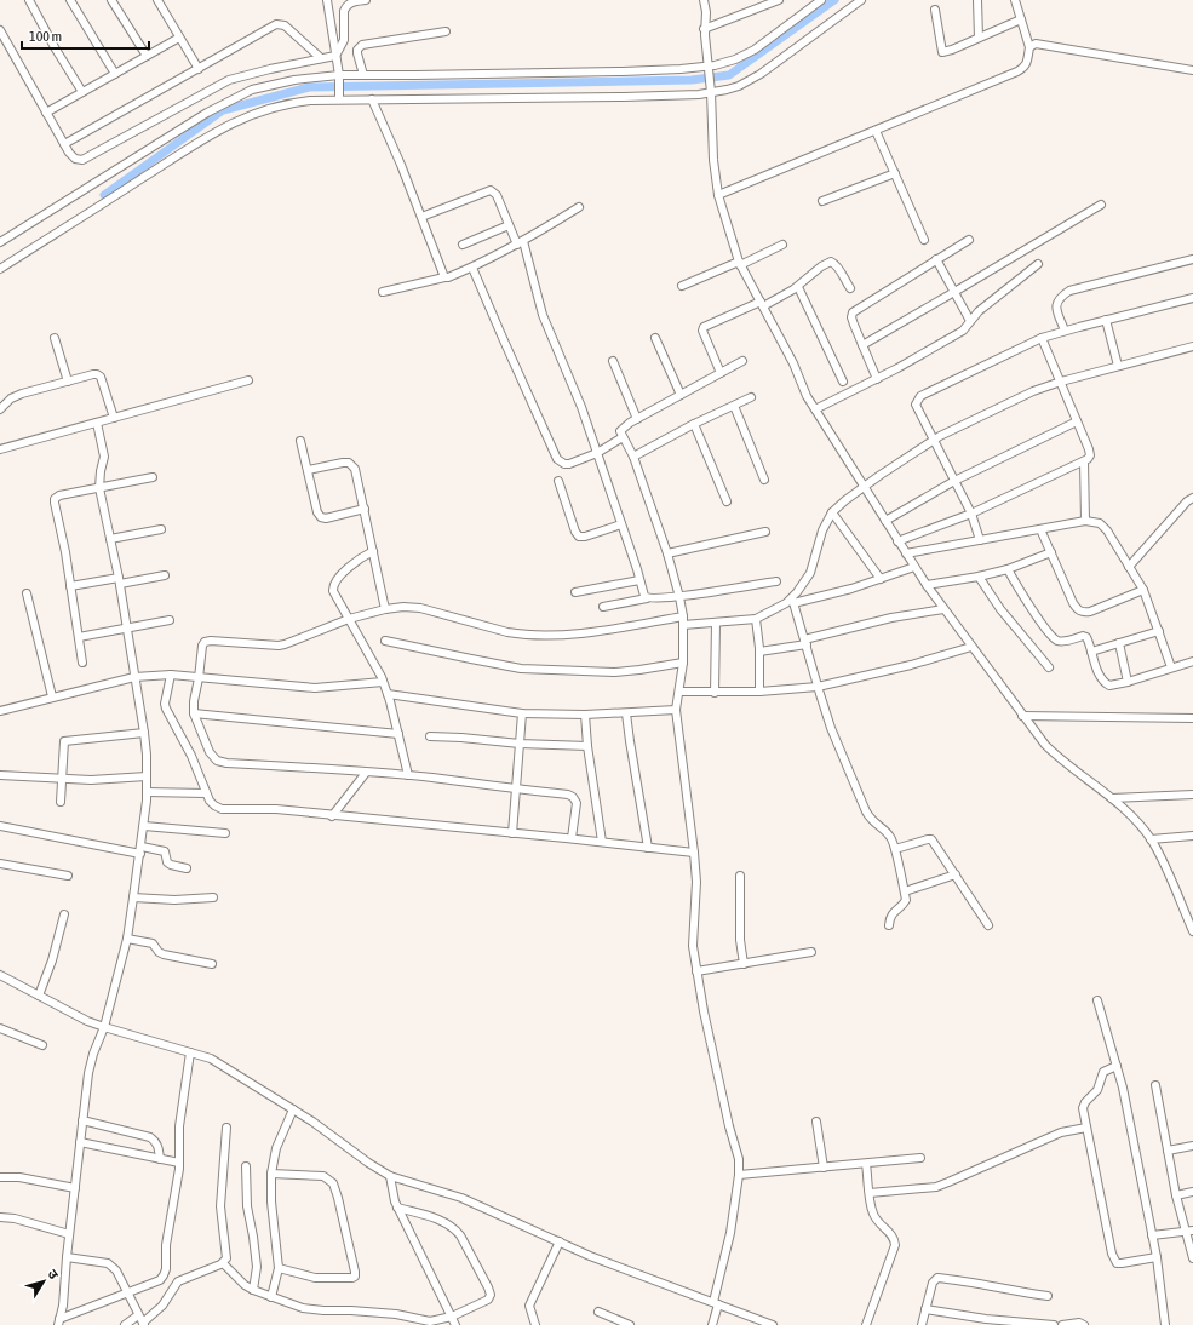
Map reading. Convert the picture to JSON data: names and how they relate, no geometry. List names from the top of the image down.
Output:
{
  "scale_bar": "100 m",
  "north": "top right"
}
